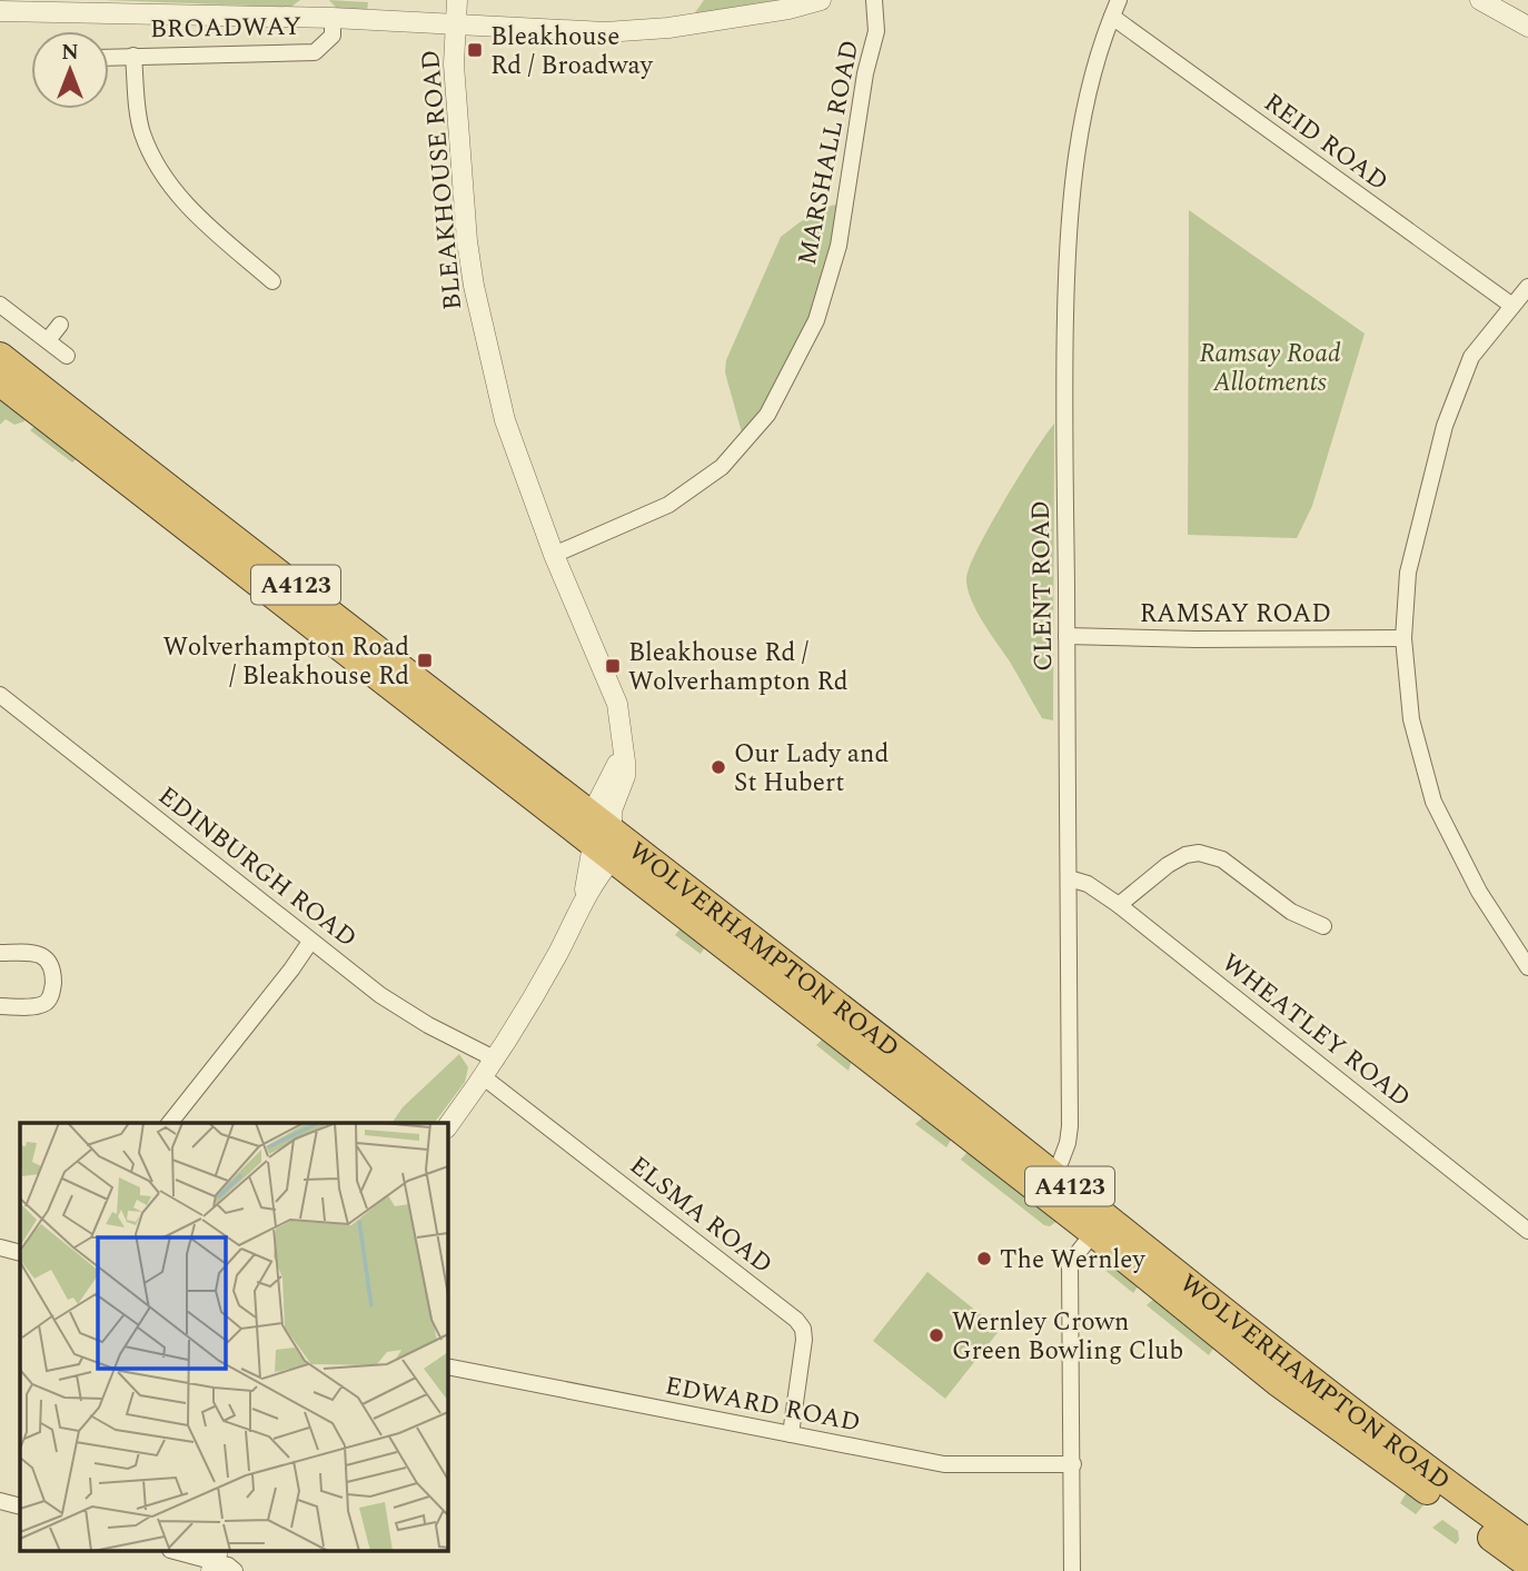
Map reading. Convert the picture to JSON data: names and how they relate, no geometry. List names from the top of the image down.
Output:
{
  "streets": {
    "highway": ["A4123", "WOLVERHAMPTON ROAD"],
    "street": [
      "BROADWAY",
      "REID ROAD",
      "MARSHALL ROAD",
      "BLEAKHOUSE ROAD",
      "CLENT ROAD",
      "RAMSAY ROAD",
      "EDINBURGH ROAD",
      "WHEATLEY ROAD",
      "ELSMA ROAD",
      "EDWARD ROAD"
    ]
  },
  "crossings": [
    ["BROADWAY", "BLEAKHOUSE ROAD"],
    ["REID ROAD", "CLENT ROAD"],
    ["MARSHALL ROAD", "BLEAKHOUSE ROAD"],
    ["BLEAKHOUSE ROAD", "EDINBURGH ROAD"],
    ["BLEAKHOUSE ROAD", "WOLVERHAMPTON ROAD"],
    ["BLEAKHOUSE ROAD", "ELSMA ROAD"],
    ["CLENT ROAD", "RAMSAY ROAD"],
    ["CLENT ROAD", "WOLVERHAMPTON ROAD"],
    ["CLENT ROAD", "WHEATLEY ROAD"],
    ["ELSMA ROAD", "EDWARD ROAD"]
  ],
  "parks": ["Ramsay Road Allotments"],
  "places": {
    "transit": ["Bleakhouse Rd / Broadway", "Wolverhampton Road / Bleakhouse Rd", "Bleakhouse Rd / Wolverhampton Rd"],
    "other": ["Our Lady and St Hubert", "The Wernley", "Wernley Crown Green Bowling Club"]
  },
  "north": "top"
}
